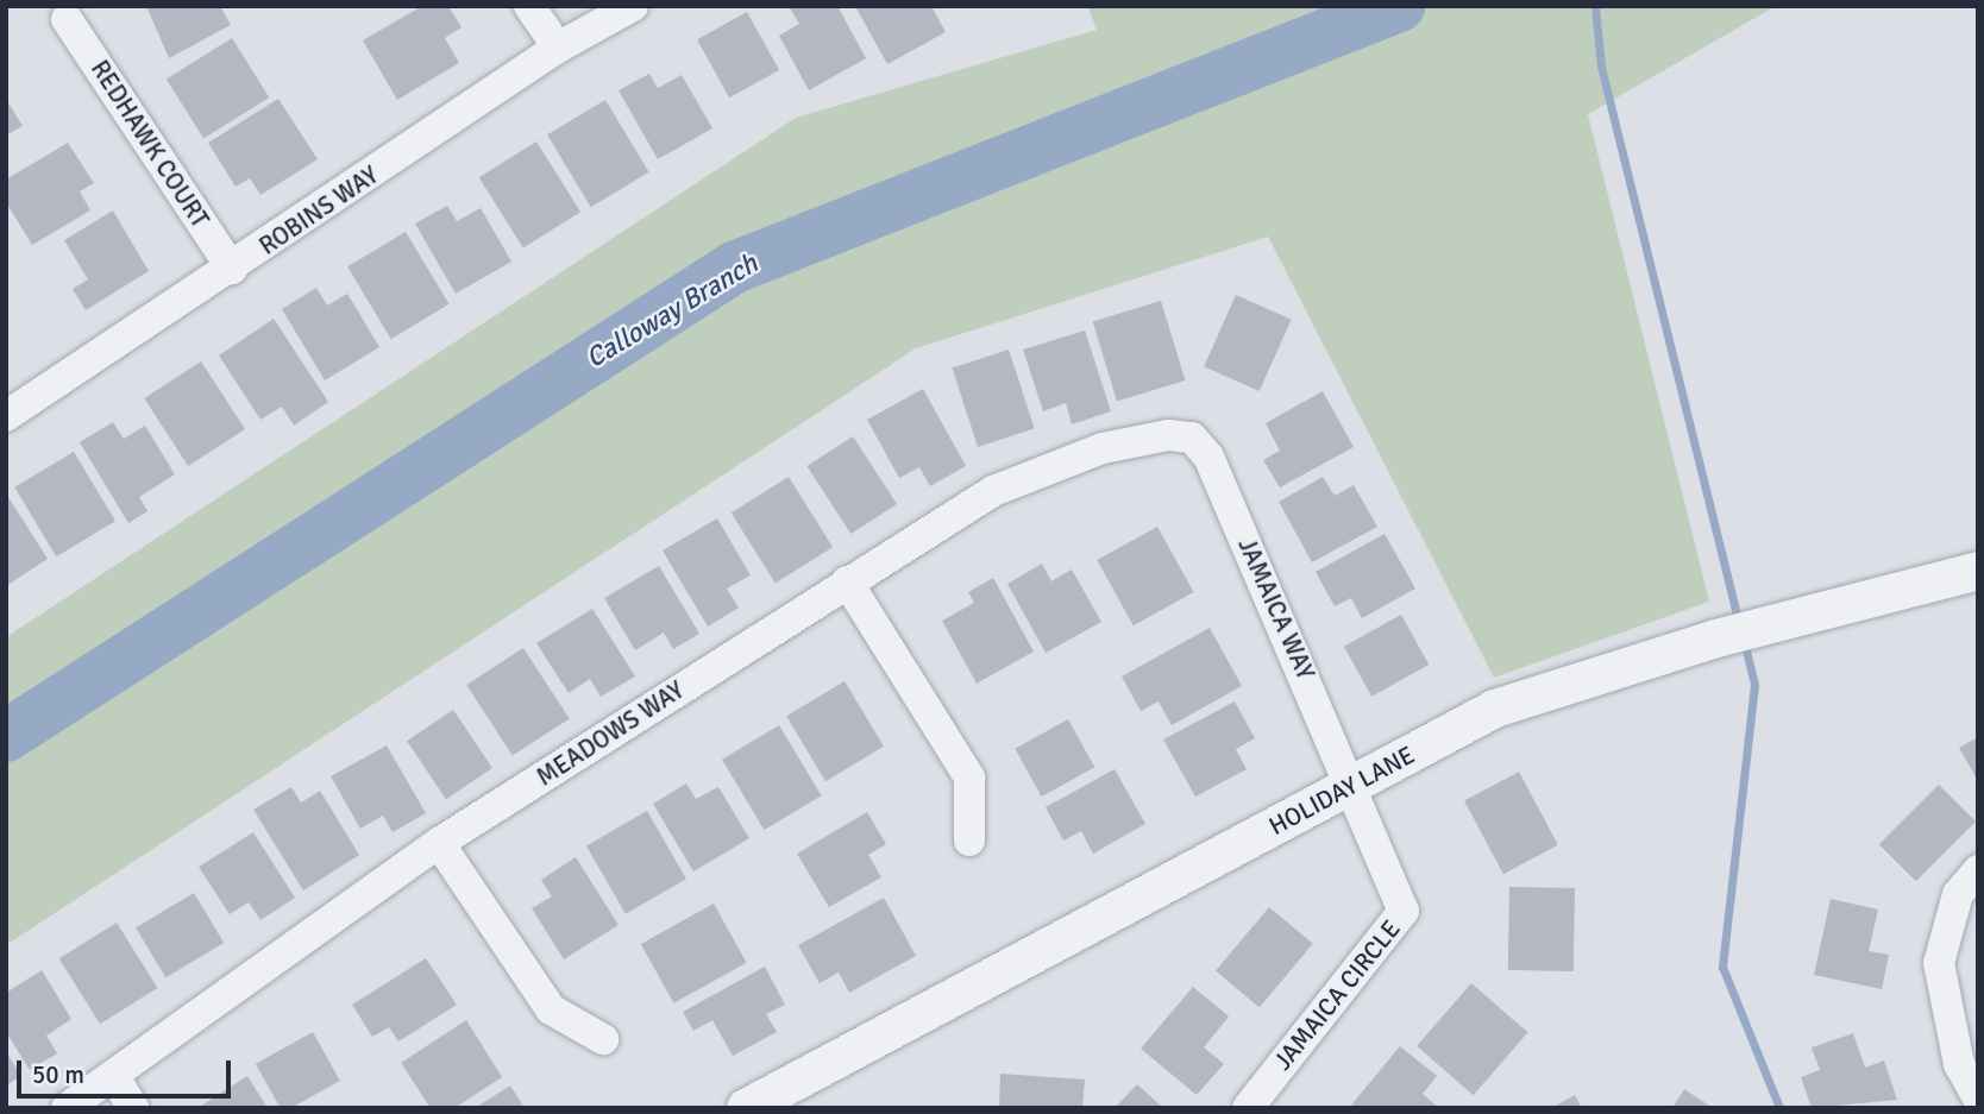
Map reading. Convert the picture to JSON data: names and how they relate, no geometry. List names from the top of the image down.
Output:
{
  "streets": {
    "street": [
      "REDHAWK COURT",
      "ROBINS WAY",
      "JAMAICA WAY",
      "MEADOWS WAY",
      "HOLIDAY LANE",
      "JAMAICA CIRCLE"
    ]
  },
  "crossings": [
    ["REDHAWK COURT", "ROBINS WAY"],
    ["JAMAICA WAY", "MEADOWS WAY"],
    ["JAMAICA WAY", "HOLIDAY LANE"],
    ["JAMAICA WAY", "JAMAICA CIRCLE"],
    ["HOLIDAY LANE", "JAMAICA CIRCLE"]
  ],
  "water": ["Calloway Branch"],
  "scale_bar": "50 m"
}
